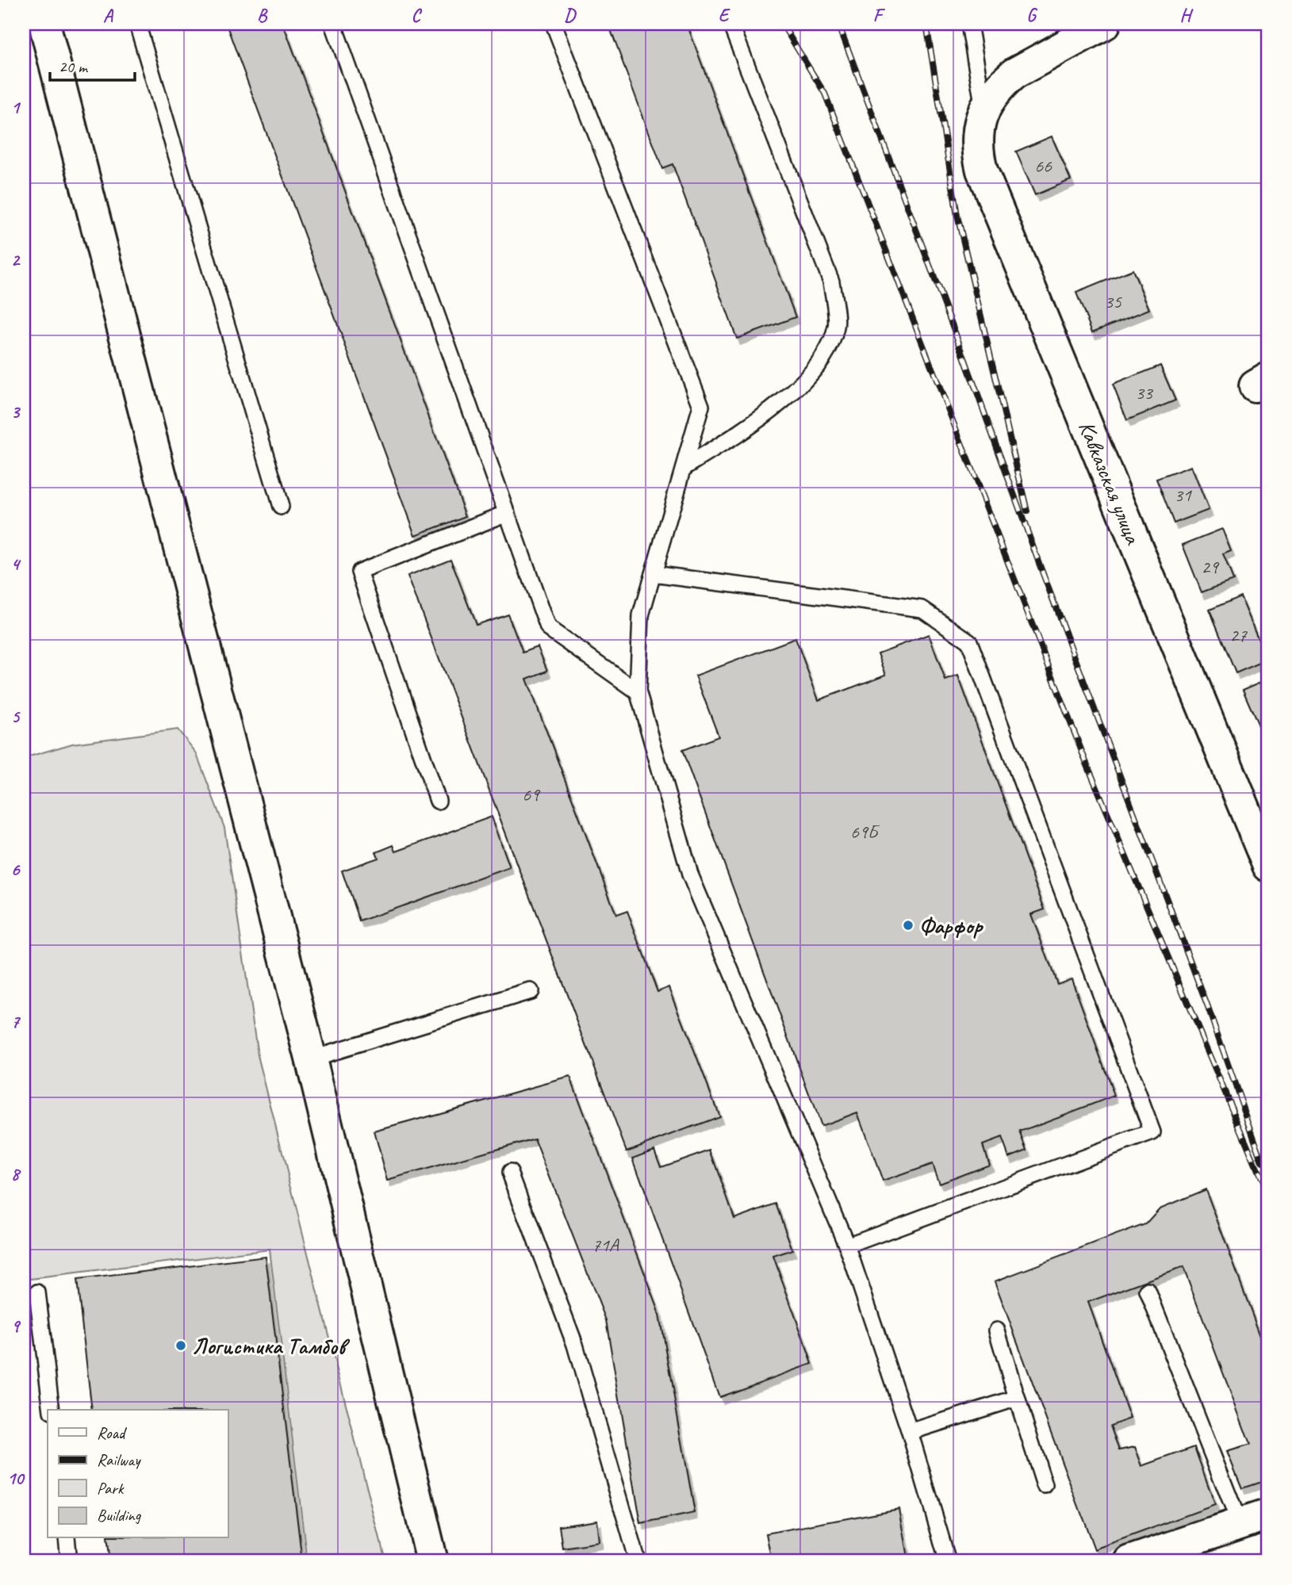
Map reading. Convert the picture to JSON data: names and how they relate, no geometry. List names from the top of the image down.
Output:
{
  "streets": {
    "street": ["Кавказская улица"]
  },
  "places": ["Фарфор", "Логистика Тамбов"],
  "house_numbers": [
    "66",
    "35",
    "33",
    "31",
    "29",
    "27",
    "69",
    "69Б",
    "71А"
  ],
  "legend": [
    "Road",
    "Railway",
    "Park",
    "Building"
  ],
  "scale_bar": "20 m",
  "grid": {
    "columns": [
      "A",
      "B",
      "C",
      "D",
      "E",
      "F",
      "G",
      "H"
    ],
    "rows": [
      "1",
      "2",
      "3",
      "4",
      "5",
      "6",
      "7",
      "8",
      "9",
      "10"
    ]
  }
}
